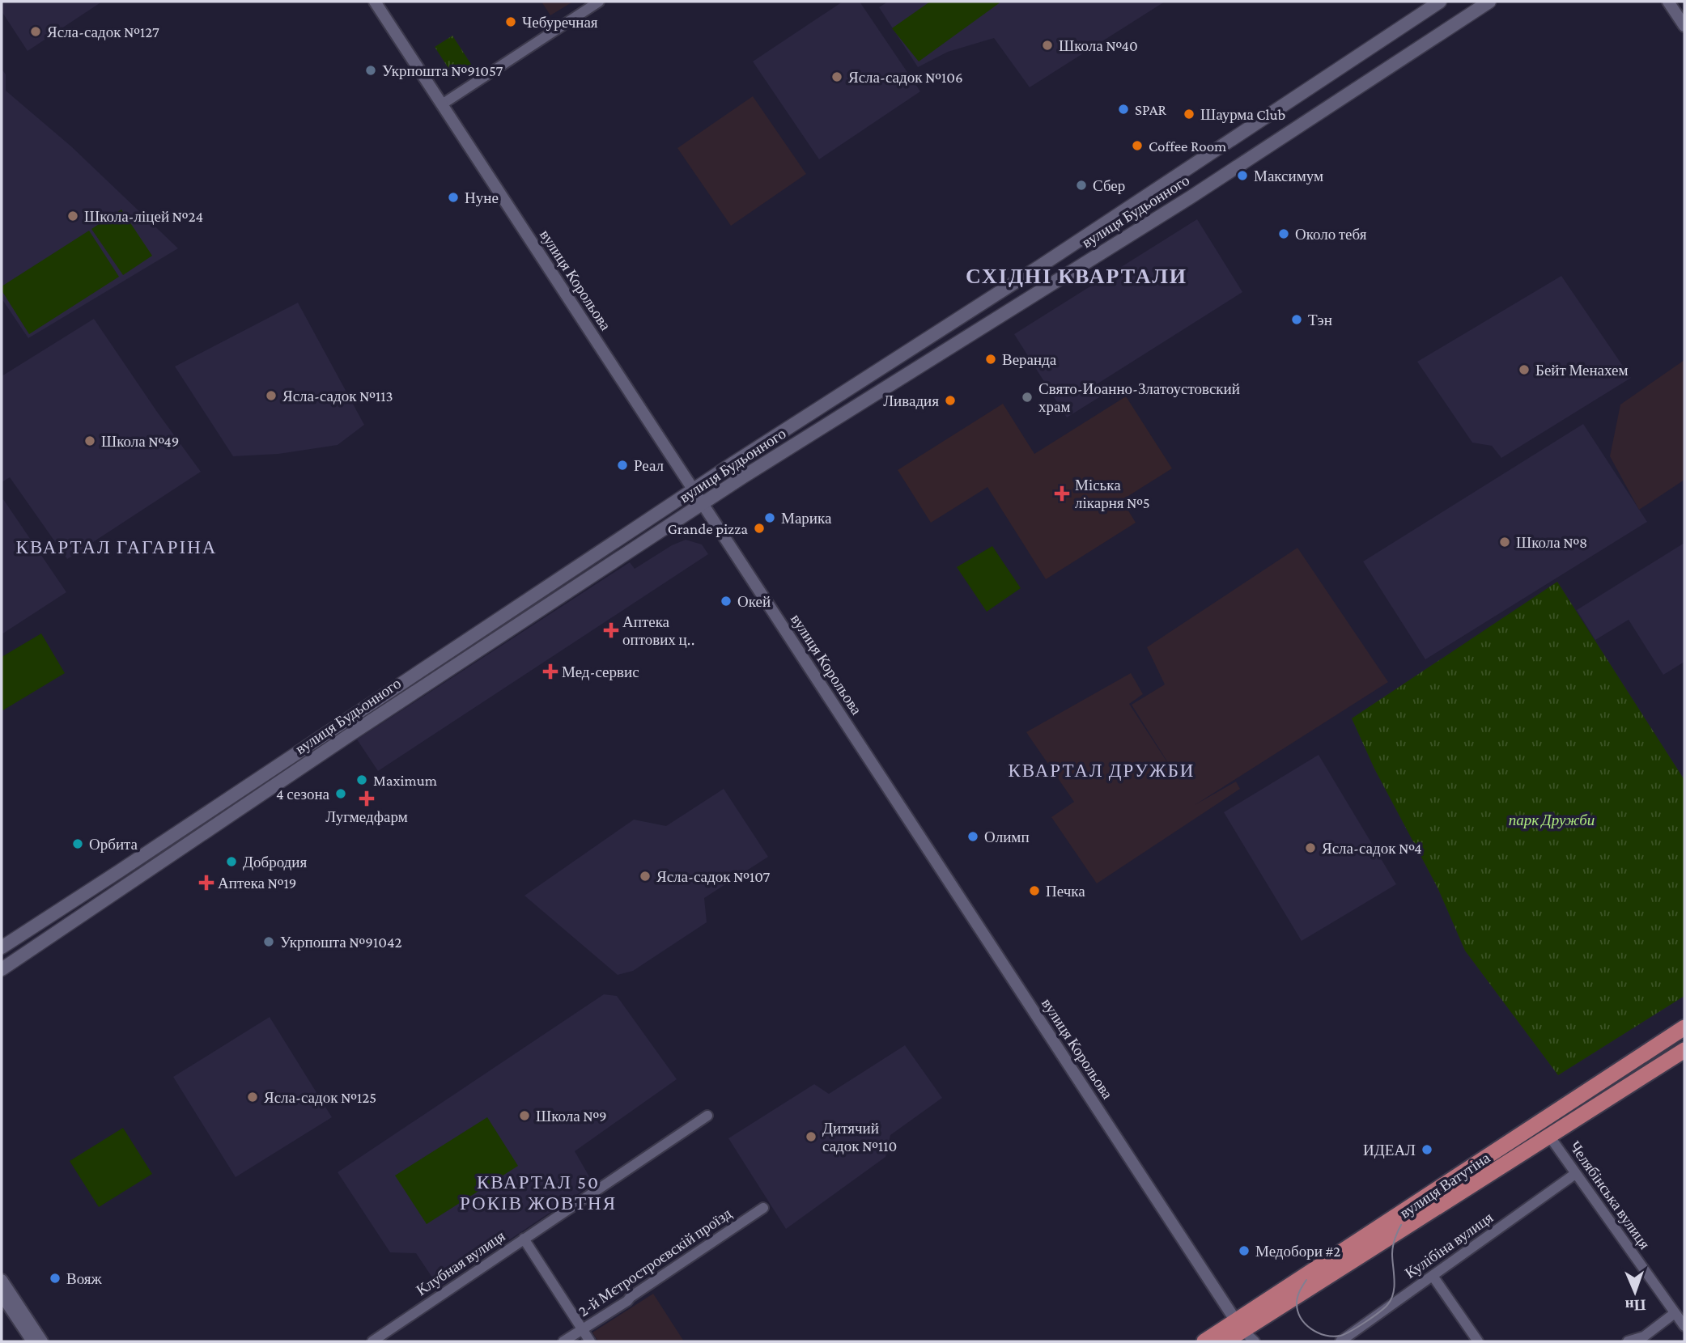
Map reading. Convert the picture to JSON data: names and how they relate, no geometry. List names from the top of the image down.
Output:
{
  "streets": {
    "main road": ["вулиця Будьонного", "вулиця Ватутіна"],
    "street": [
      "вулиця Корольова",
      "Челябінська вулиця",
      "Кулібіна вулиця",
      "2-й Мєтростроєвскій проїзд",
      "Клубная вулиця"
    ]
  },
  "crossings": [
    ["вулиця Будьонного", "вулиця Корольова"],
    ["вулиця Корольова", "вулиця Ватутіна"],
    ["вулиця Ватутіна", "Челябінська вулиця"],
    ["Челябінська вулиця", "Кулібіна вулиця"]
  ],
  "districts": [
    "СХІДНІ КВАРТАЛИ",
    "КВАРТАЛ ГАГАРІНА",
    "КВАРТАЛ ДРУЖБИ",
    "КВАРТАЛ 50 РОКІВ ЖОВТНЯ"
  ],
  "parks": ["парк Дружби"],
  "places": {
    "other": [
      "Чебуречная",
      "Ясла-садок №127",
      "Школа №40",
      "Укрпошта №91057",
      "Ясла-садок №106",
      "SPAR",
      "Шаурма Club",
      "Coffee Room",
      "Максимум",
      "Сбер",
      "Нуне",
      "Школа-ліцей №24",
      "Около тебя",
      "Тэн",
      "Веранда",
      "Бейт Менахем",
      "Ясла-садок №113",
      "Свято-Иоанно-Златоустовский храм",
      "Ливадия",
      "Школа №49",
      "Реал",
      "Марика",
      "Grande pizza",
      "Школа №8",
      "Окей",
      "Maximum",
      "4 сезона",
      "Олимп",
      "Орбита",
      "Ясла-садок №4",
      "Добродия",
      "Ясла-садок №107",
      "Печка",
      "Укрпошта №91042",
      "Ясла-садок №125",
      "Школа №9",
      "Дитячий садок №110",
      "ИДЕАЛ",
      "Медобори #2",
      "Вояж"
    ],
    "health": [
      "Міська лікарня №5",
      "Аптека оптових ц‥",
      "Мед-сервис",
      "Лугмедфарм",
      "Аптека №19"
    ]
  },
  "north": "bottom"
}
